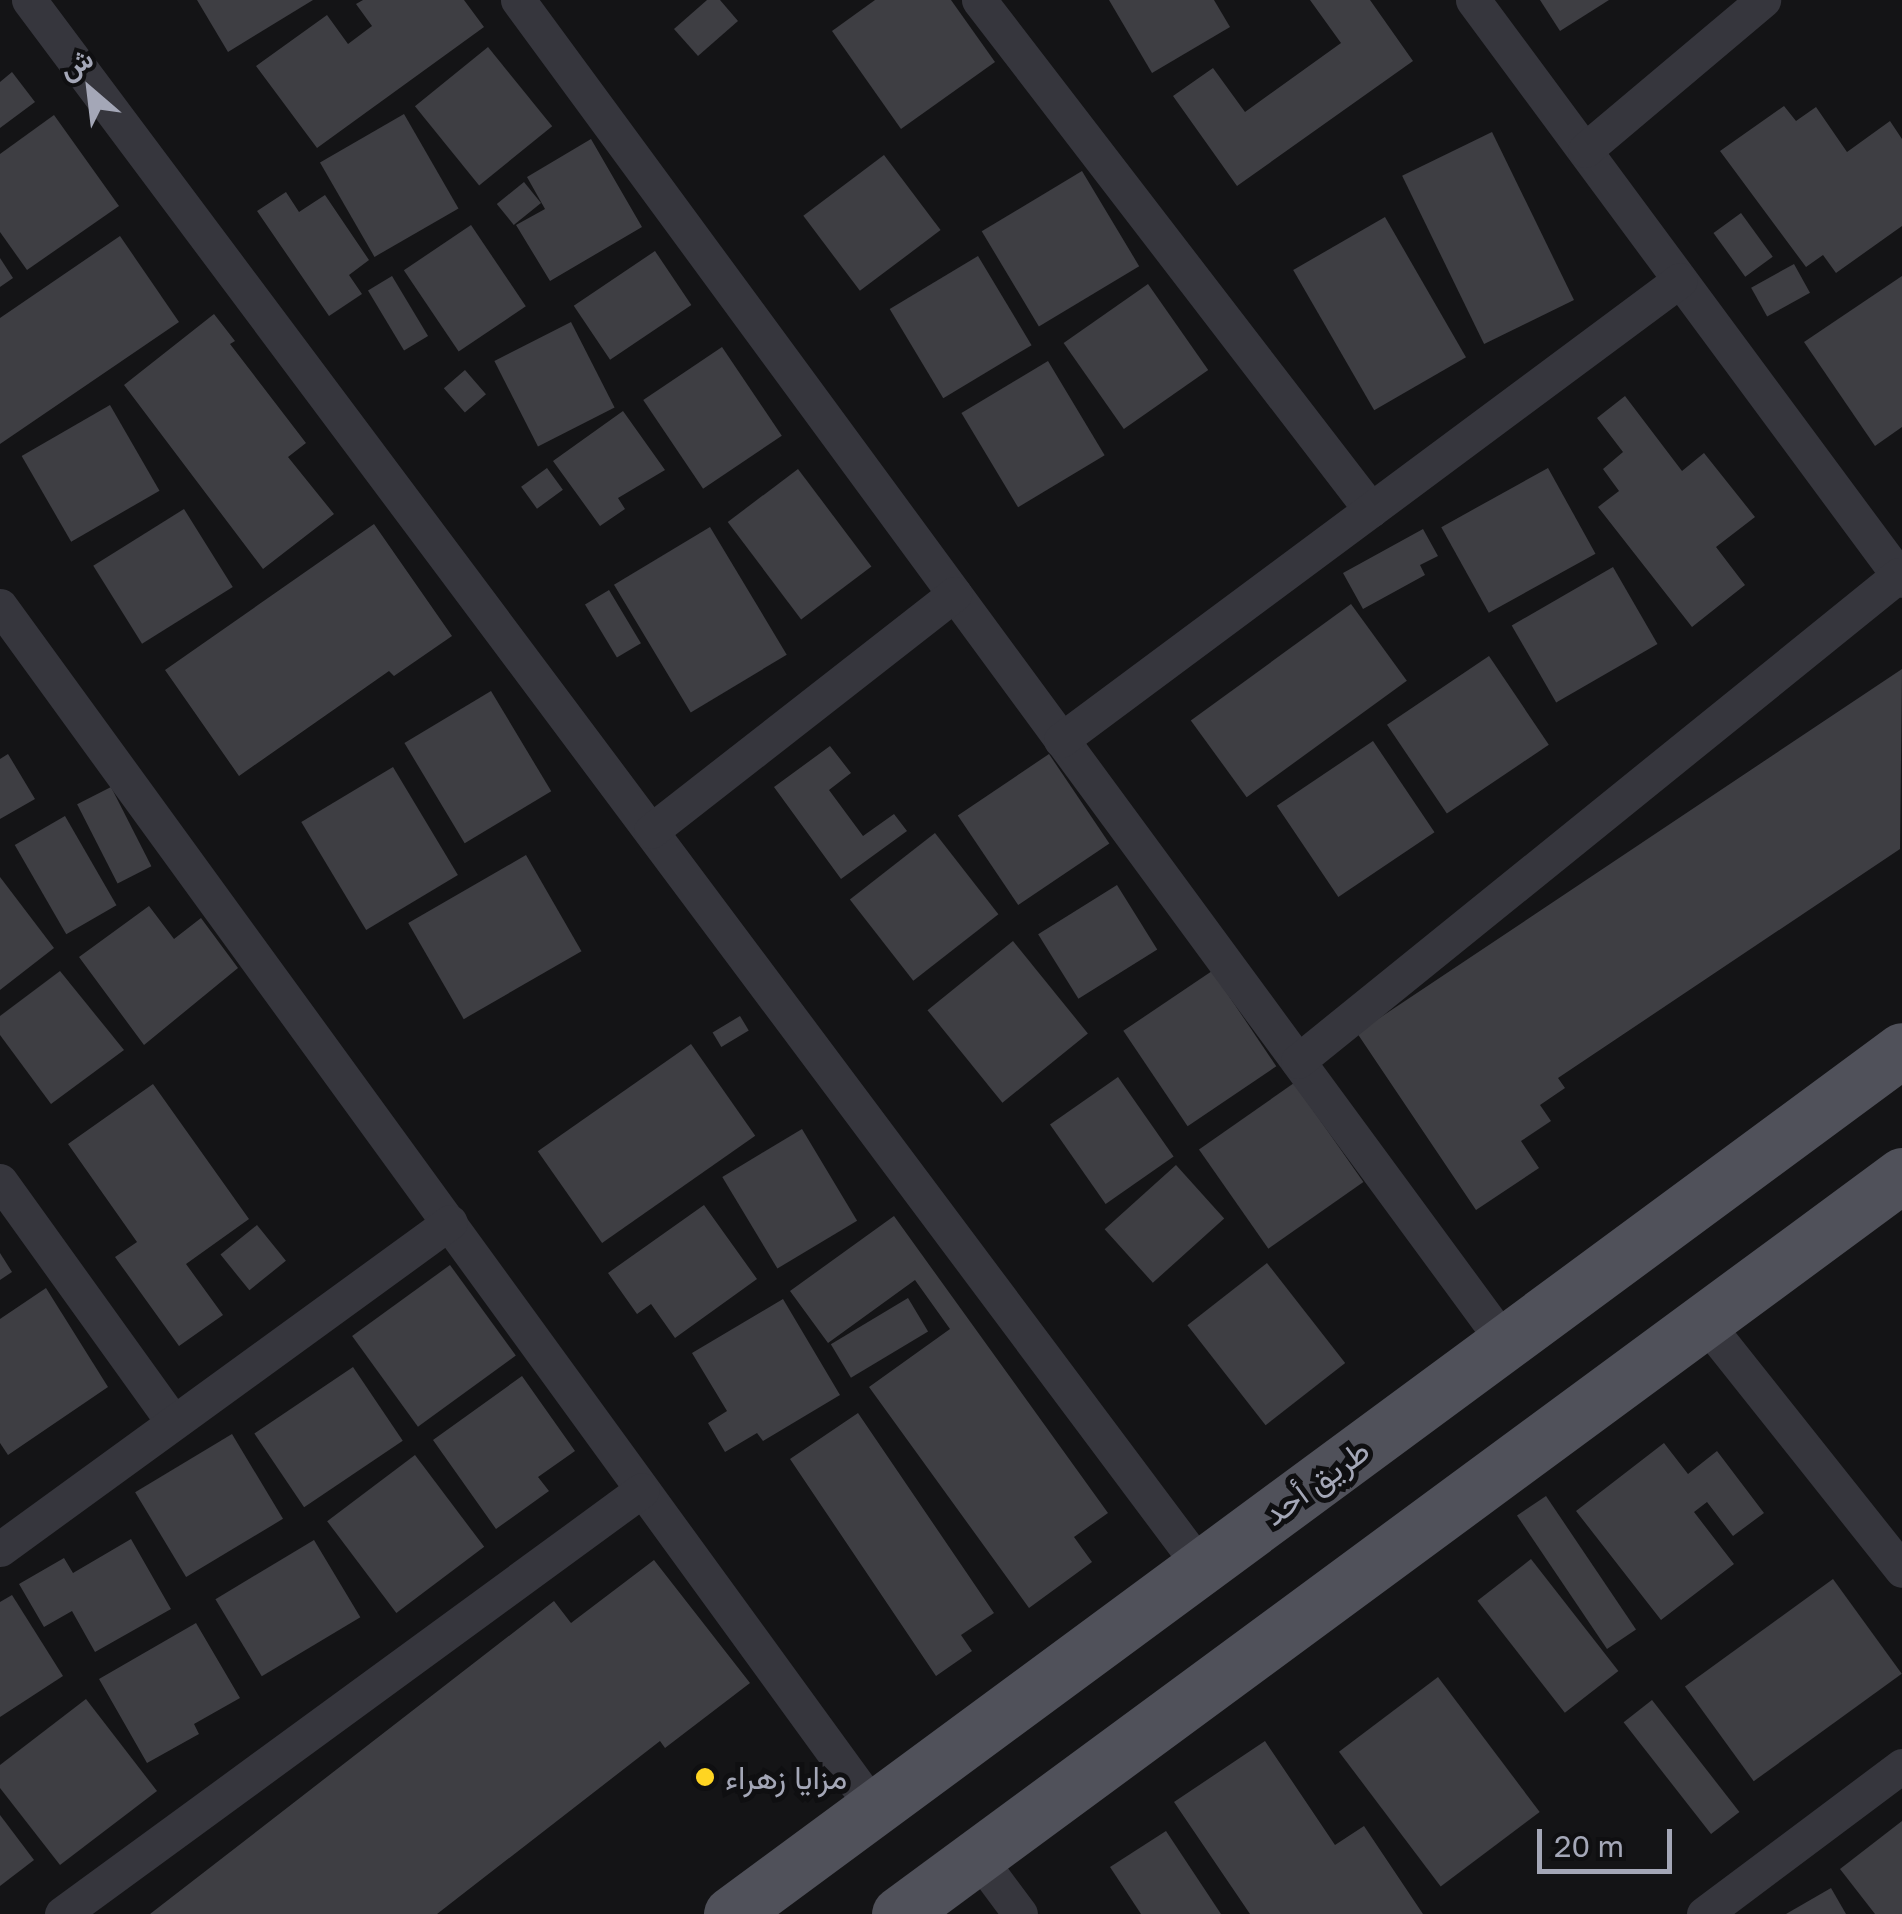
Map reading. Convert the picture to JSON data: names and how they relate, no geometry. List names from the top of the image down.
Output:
{
  "streets": {
    "main road": ["طريق أحد"]
  },
  "places": ["مزايا زهراء"],
  "scale_bar": "20 m",
  "north": "top left"
}
